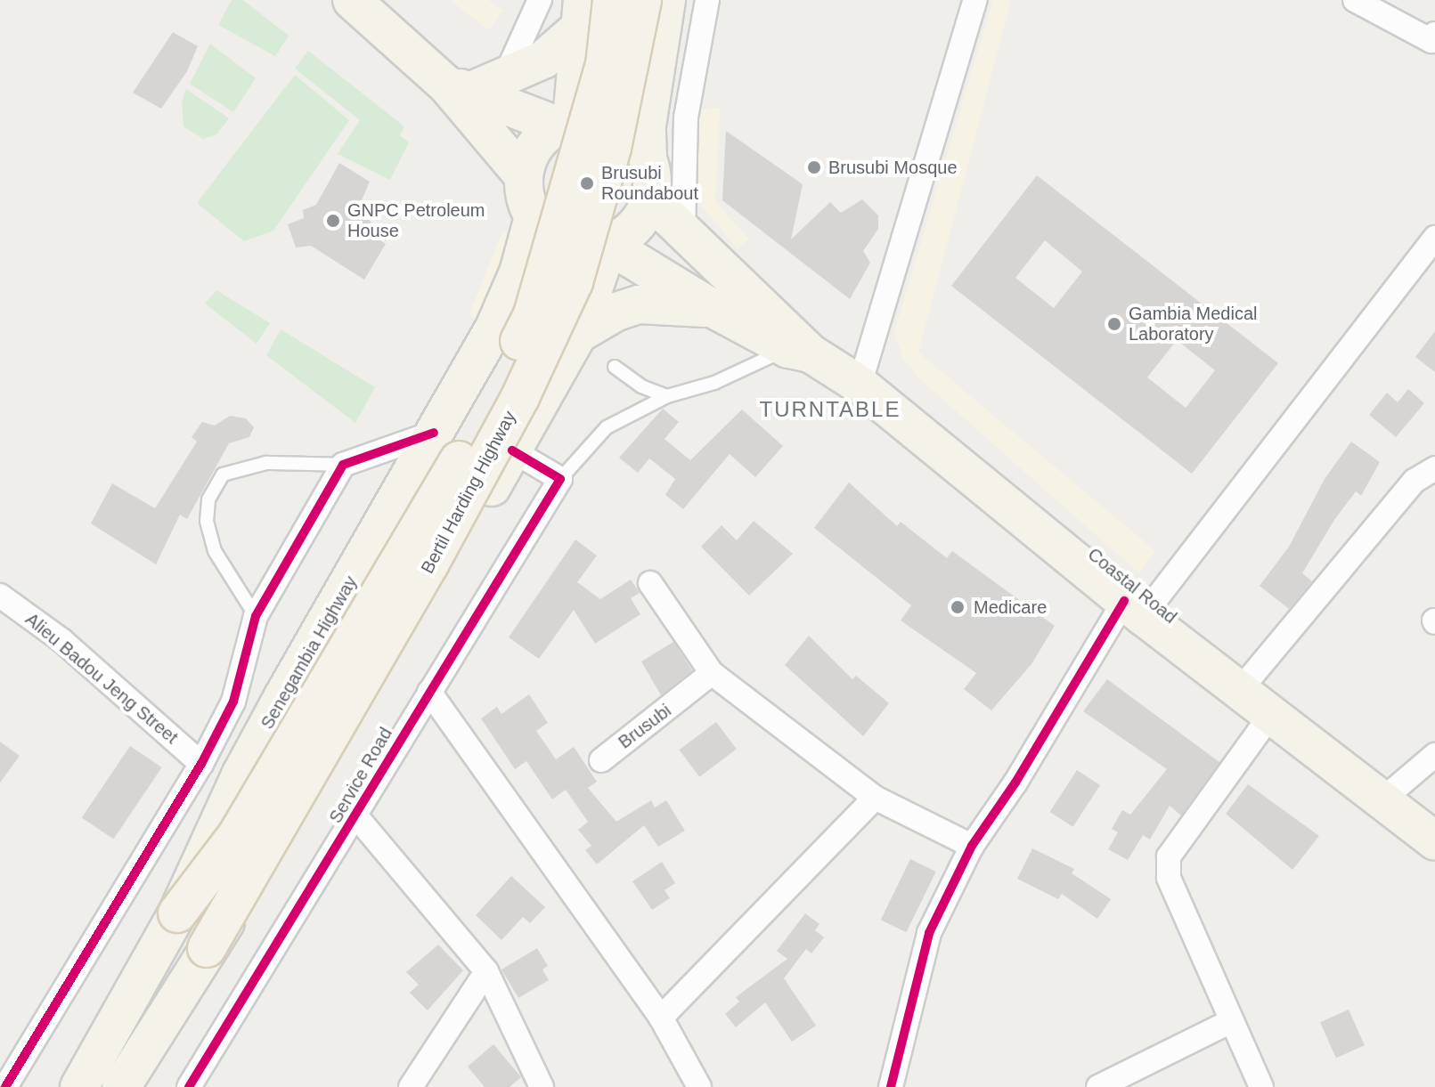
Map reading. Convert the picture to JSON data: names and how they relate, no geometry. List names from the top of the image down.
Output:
{
  "streets": {
    "main road": ["Bertil Harding Highway", "Coastal Road", "Senegambia Highway"],
    "street": ["Alieu Badou Jeng Street", "Brusubi", "Service Road"]
  },
  "crossings": [
    ["Bertil Harding Highway", "Senegambia Highway"],
    ["Coastal Road", "Senegambia Highway"]
  ],
  "districts": ["TURNTABLE"],
  "places": [
    "Brusubi Mosque",
    "Brusubi Roundabout",
    "GNPC Petroleum House",
    "Gambia Medical Laboratory",
    "Medicare"
  ]
}
